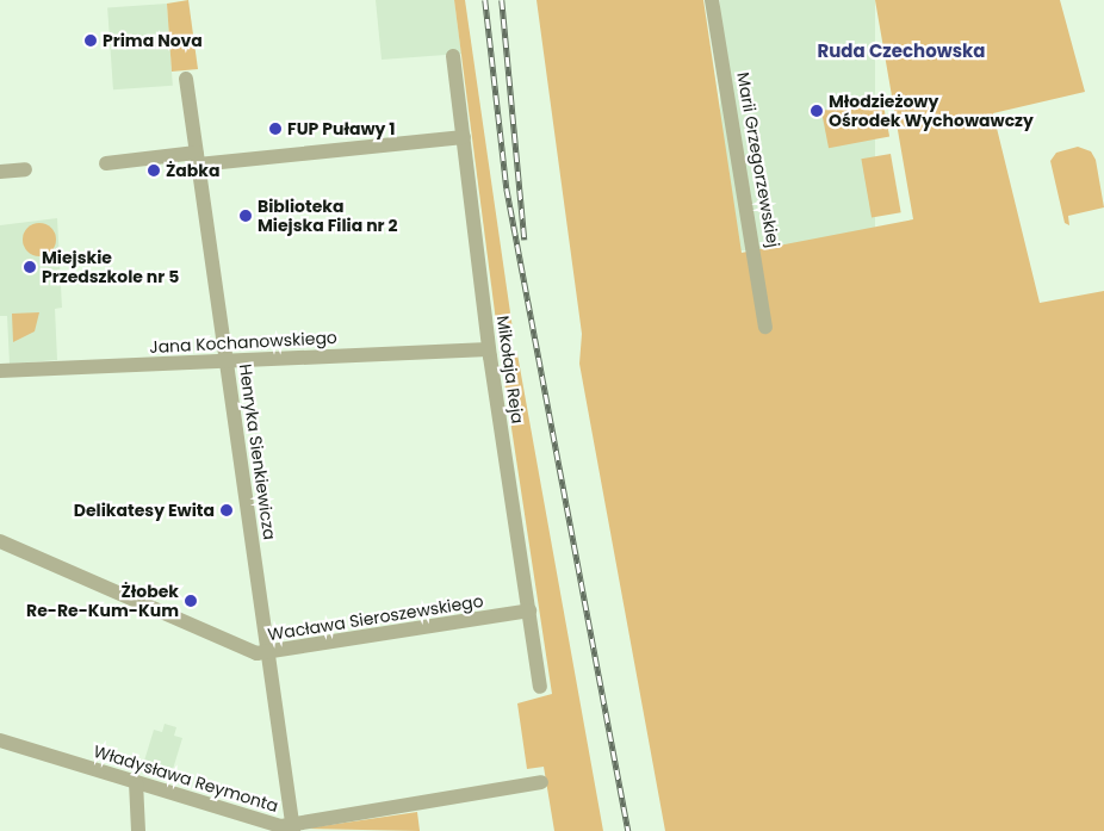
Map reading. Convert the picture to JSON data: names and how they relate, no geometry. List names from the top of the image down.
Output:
{
  "streets": {
    "street": [
      "Marii Grzegorzewskiej",
      "Jana Kochanowskiego",
      "Mikołaja Reja",
      "Henryka Sienkiewicza",
      "Wacława Sieroszewskiego",
      "Władysława Reymonta"
    ]
  },
  "crossings": [
    ["Jana Kochanowskiego", "Mikołaja Reja"],
    ["Jana Kochanowskiego", "Henryka Sienkiewicza"],
    ["Mikołaja Reja", "Wacława Sieroszewskiego"],
    ["Henryka Sienkiewicza", "Wacława Sieroszewskiego"],
    ["Henryka Sienkiewicza", "Władysława Reymonta"]
  ],
  "districts": ["Ruda Czechowska"],
  "places": [
    "Prima Nova",
    "Młodzieżowy Ośrodek Wychowawczy",
    "FUP Puławy 1",
    "Żabka",
    "Biblioteka Miejska Filia nr 2",
    "Miejskie Przedszkole nr 5",
    "Delikatesy Ewita",
    "Żłobek Re-Re-Kum-Kum"
  ]
}
